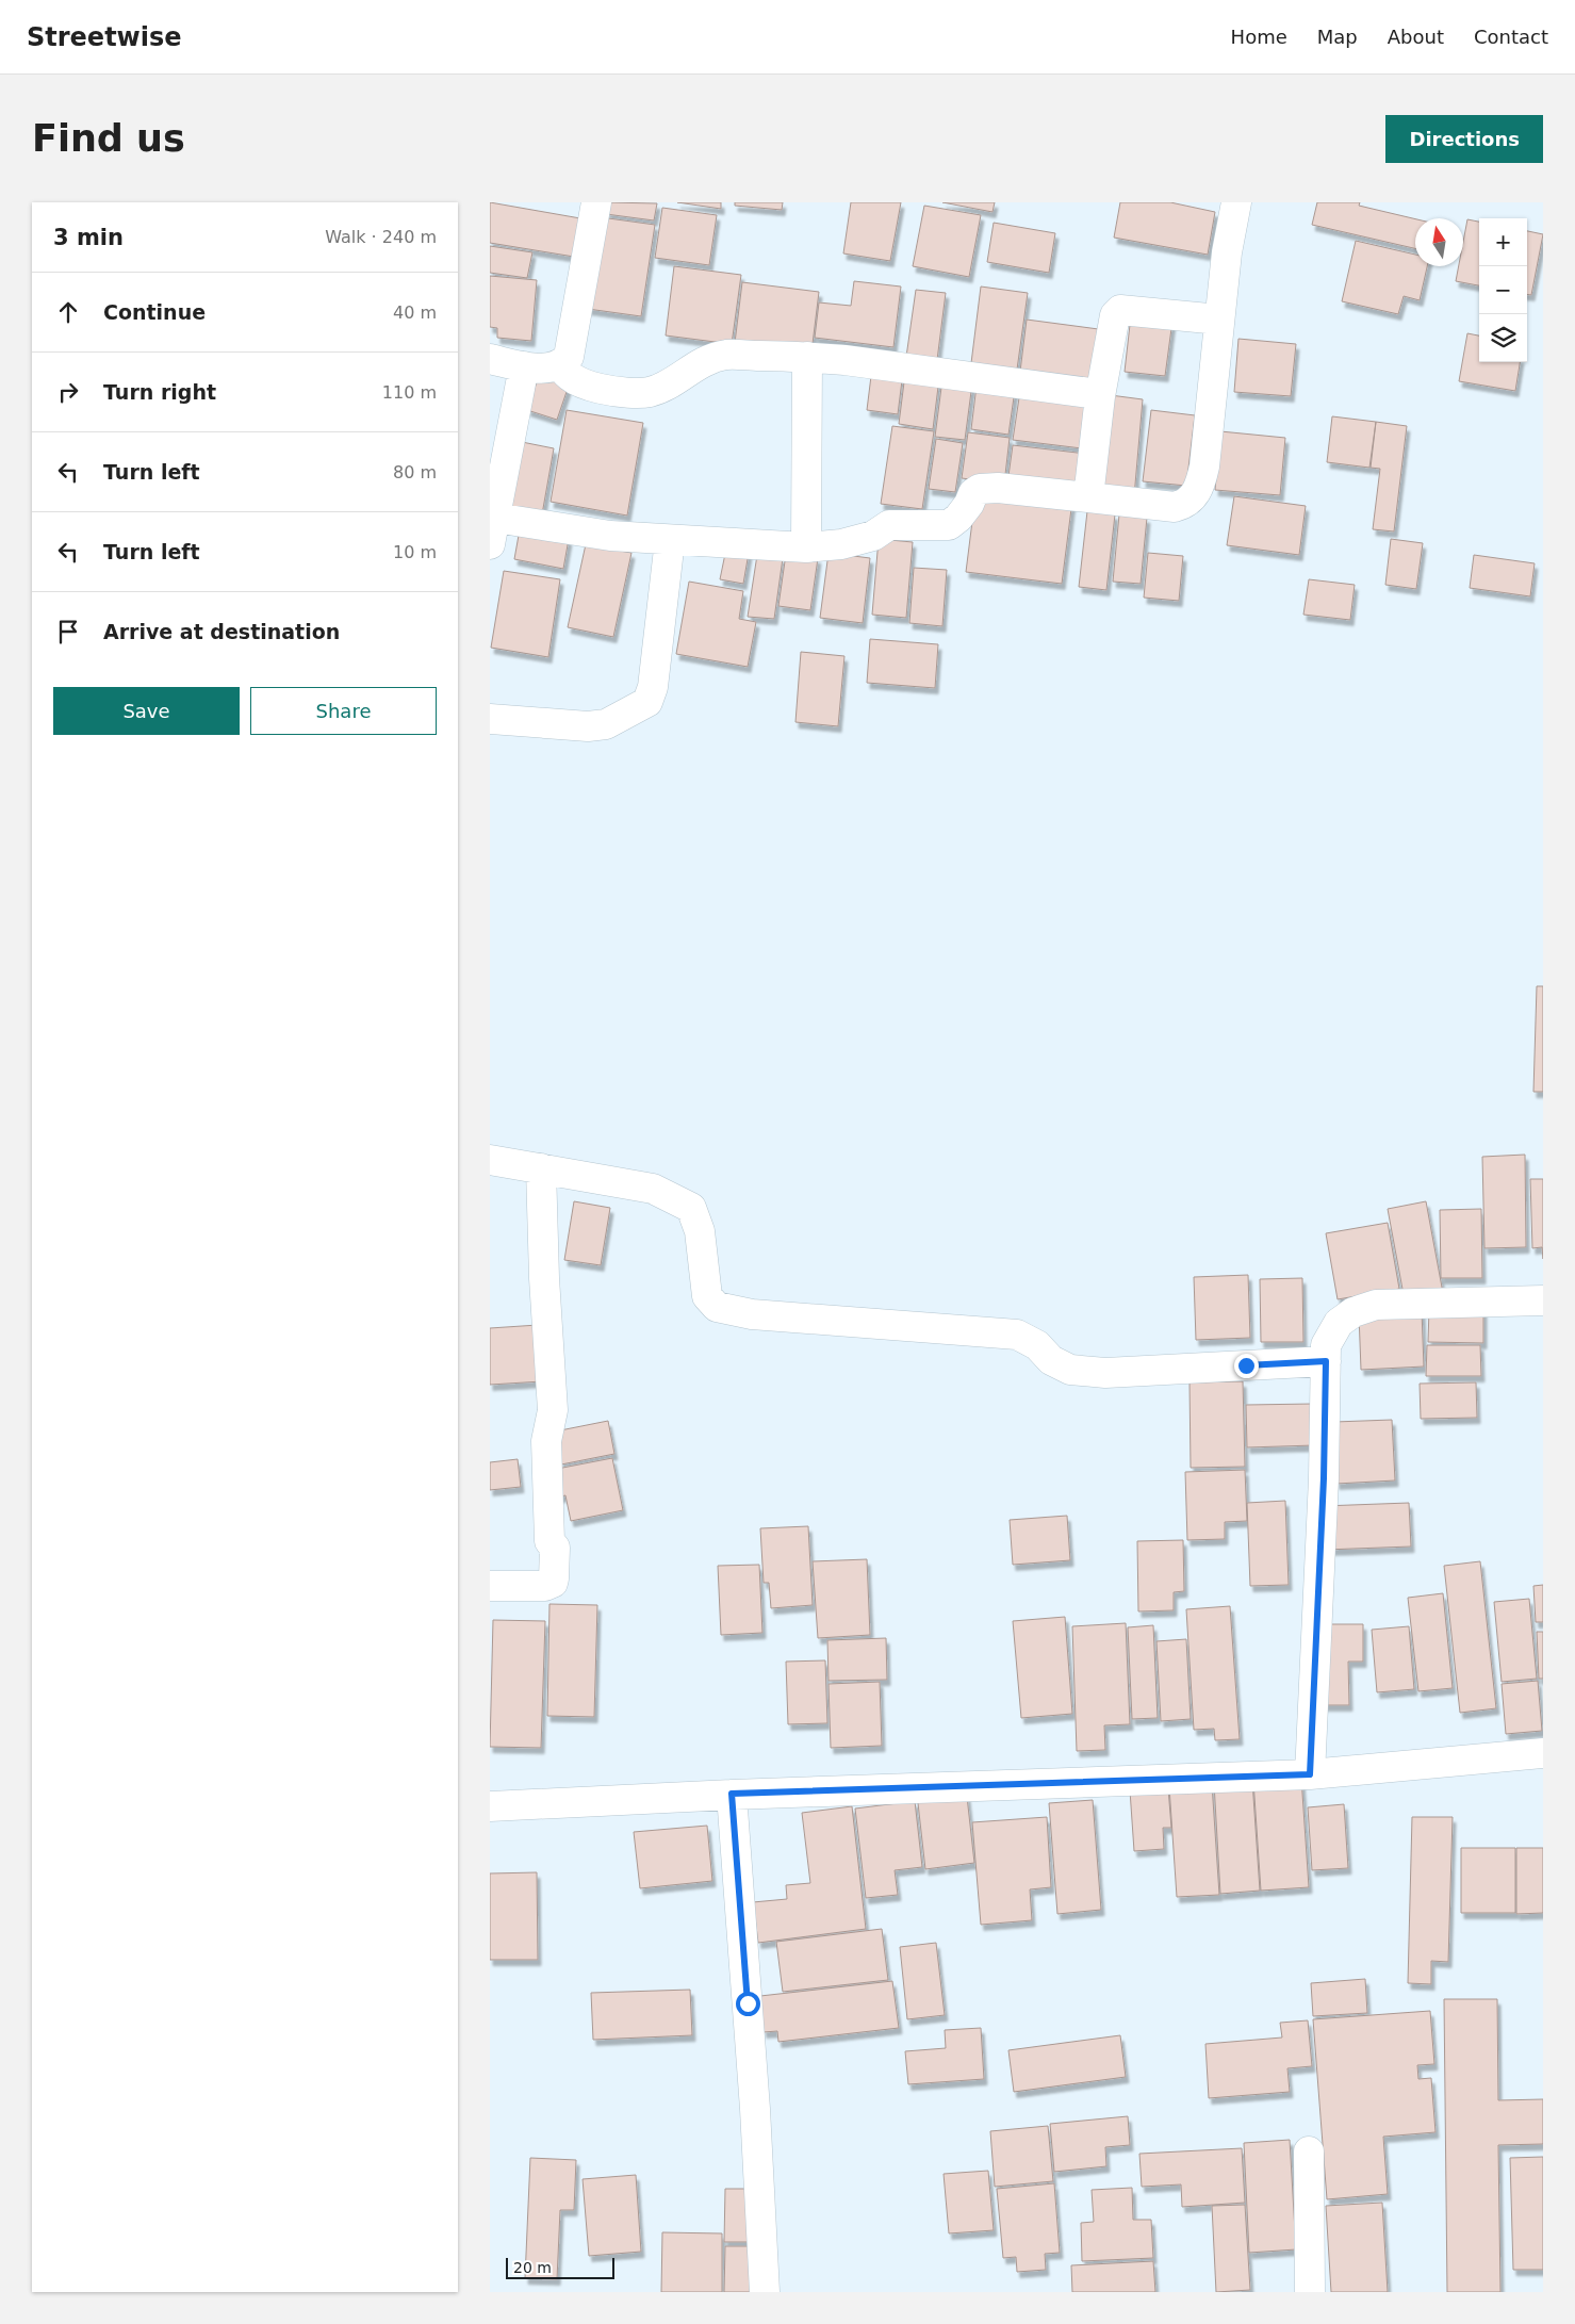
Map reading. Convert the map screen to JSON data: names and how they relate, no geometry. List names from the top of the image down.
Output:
{
  "scale_bar": "20 m",
  "north": "top",
  "page": {
    "header": "Streetwise",
    "nav": [
      "Home",
      "Map",
      "About",
      "Contact"
    ],
    "buttons": [
      "Directions",
      ["Save", "Share"]
    ],
    "title": "Find us",
    "heading": ["3 min", "Walk · 240 m"],
    "map_buttons": ["+", "−"],
    "list": [
      ["Continue", "40 m"],
      ["Turn right", "110 m"],
      ["Turn left", "80 m"],
      ["Turn left", "10 m"],
      "Arrive at destination"
    ],
    "scale": "20 m"
  }
}
